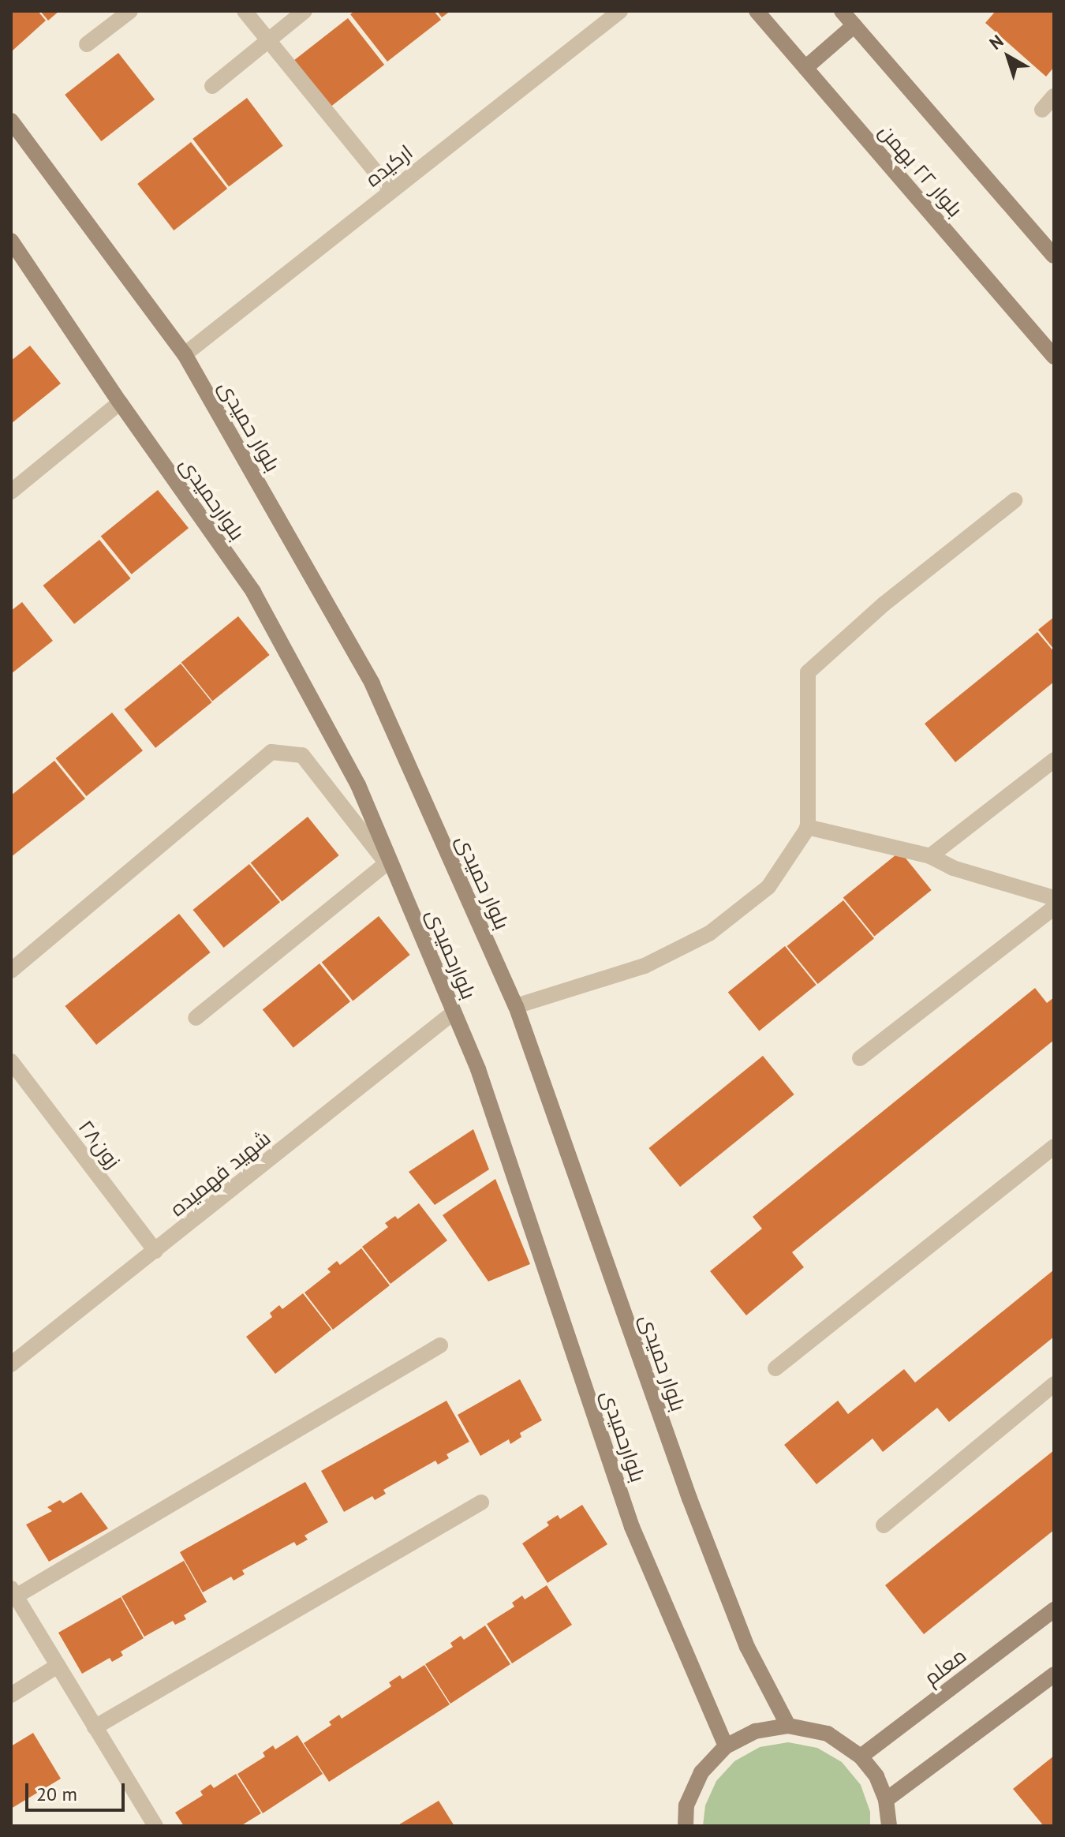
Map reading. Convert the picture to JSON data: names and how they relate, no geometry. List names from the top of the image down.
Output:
{
  "streets": {
    "street": [
      "ارکیده",
      "بلوار ۲۲ بهمن",
      "بلوار حمیدی",
      "بلوارحمیدی",
      "زون۲۸",
      "شهید فهمیده",
      "معلم"
    ]
  },
  "crossings": [
    ["ارکیده", "بلوار حمیدی"],
    ["بلوارحمیدی", "شهید فهمیده"],
    ["زون۲۸", "شهید فهمیده"]
  ],
  "scale_bar": "20 m",
  "north": "top left"
}
